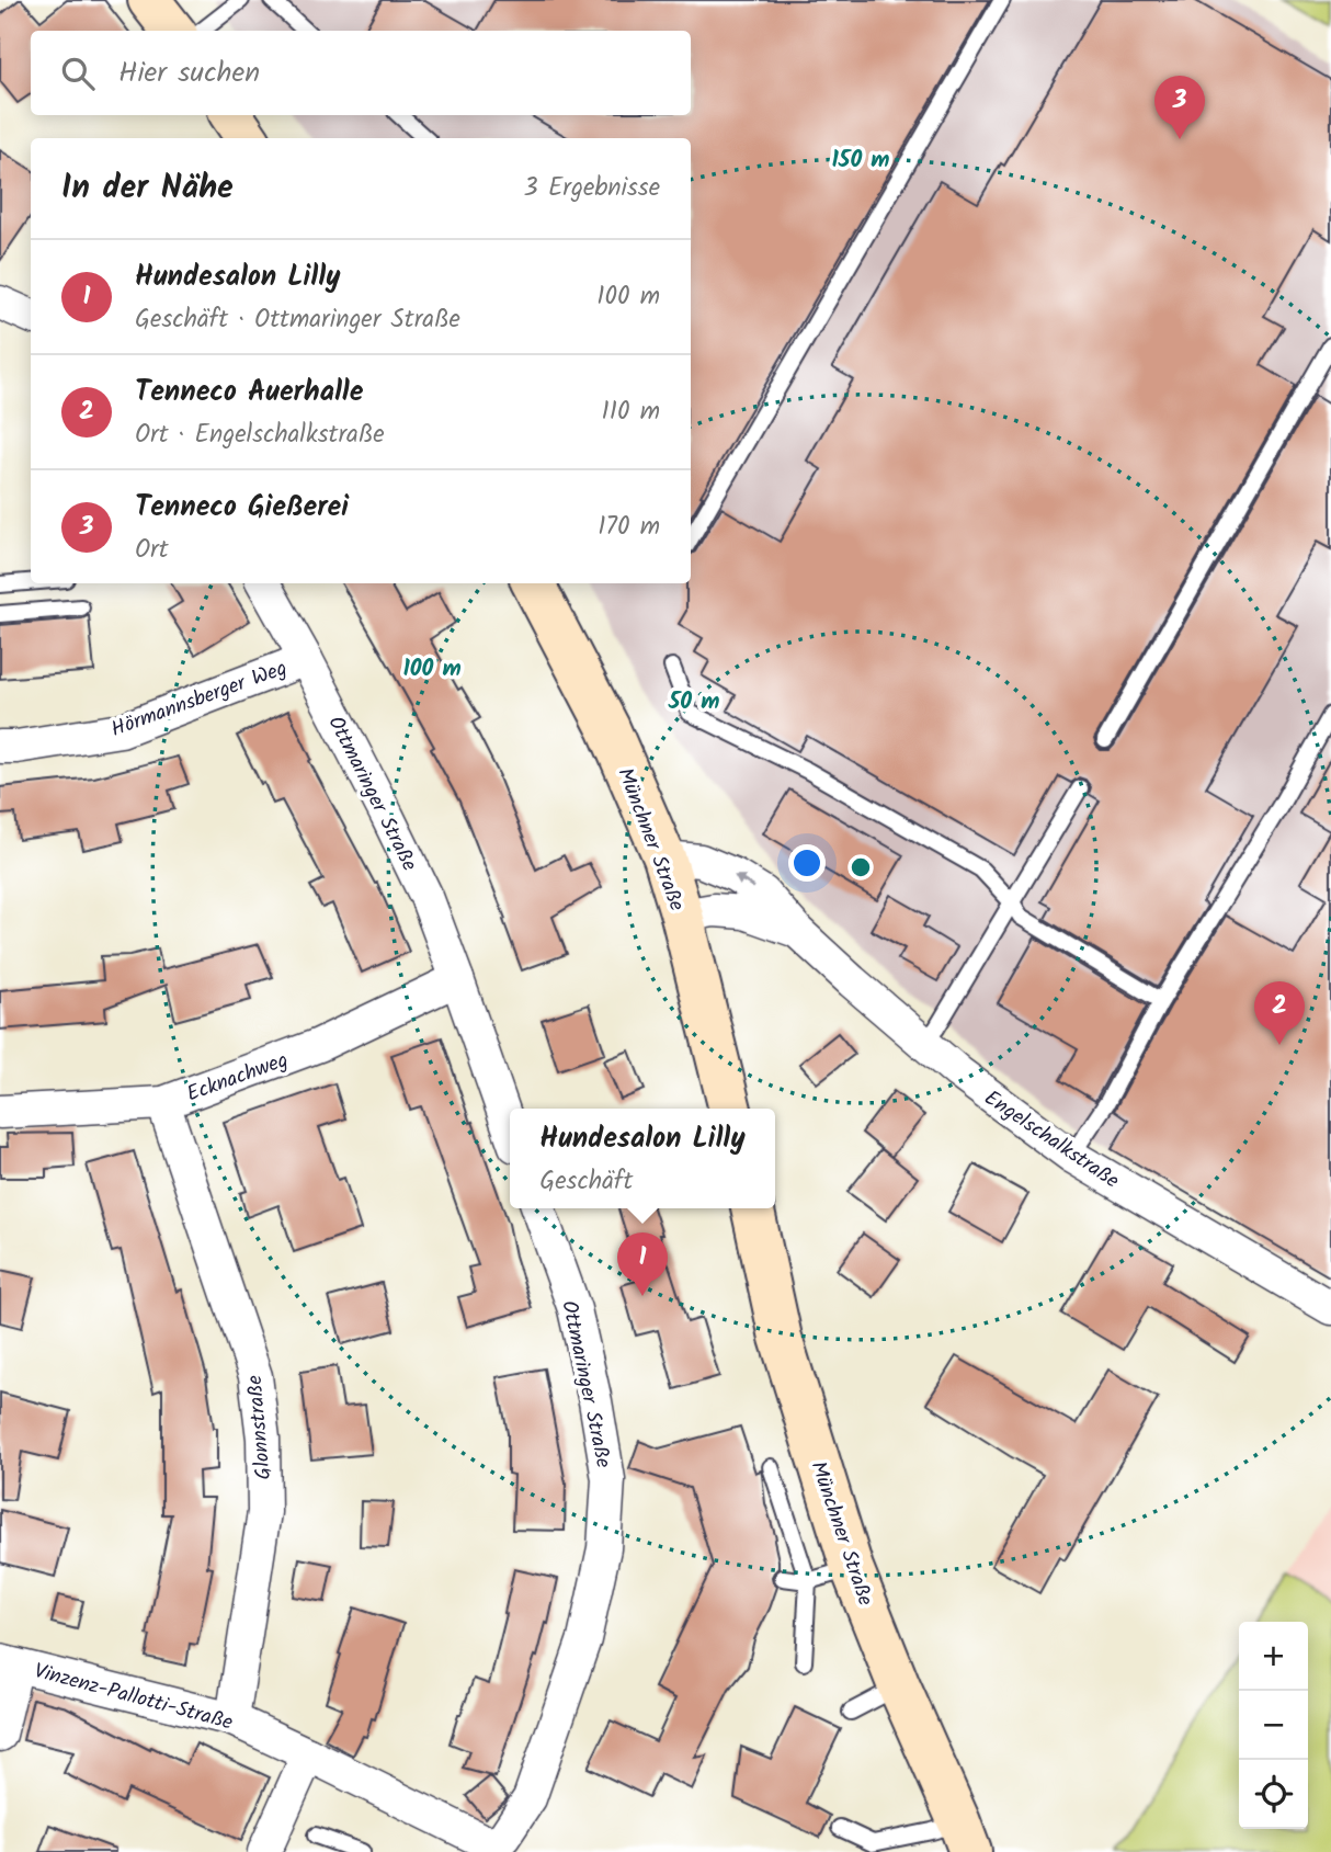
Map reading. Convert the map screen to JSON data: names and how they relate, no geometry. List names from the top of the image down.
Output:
{
  "streets": {
    "main road": ["Münchner Straße"],
    "street": [
      "Hörmannsberger Weg",
      "Ottmaringer Straße",
      "Ecknachweg",
      "Engelschalkstraße",
      "Glonnstraße",
      "Vinzenz-Pallotti-Straße"
    ]
  },
  "crossings": [
    ["Hörmannsberger Weg", "Ottmaringer Straße"],
    ["Ottmaringer Straße", "Ecknachweg"],
    ["Ottmaringer Straße", "Vinzenz-Pallotti-Straße"],
    ["Münchner Straße", "Engelschalkstraße"],
    ["Ecknachweg", "Glonnstraße"],
    ["Glonnstraße", "Vinzenz-Pallotti-Straße"]
  ],
  "page": {
    "search": "Hier suchen",
    "pins": ["3", "2", "1"],
    "heading": ["In der Nähe", "3 Ergebnisse"],
    "list": [
      {
        "mark": "1",
        "name": "Hundesalon Lilly",
        "note": "Geschäft · Ottmaringer Straße",
        "value": "100 m"
      },
      {
        "mark": "2",
        "name": "Tenneco Auerhalle",
        "note": "Ort · Engelschalkstraße",
        "value": "110 m"
      },
      {
        "mark": "3",
        "name": "Tenneco Gießerei",
        "note": "Ort",
        "value": "170 m"
      }
    ],
    "popup": ["Hundesalon Lilly", "Geschäft"],
    "map_buttons": ["+", "−"]
  },
  "rings": ["150 m", "100 m", "50 m"]
}
